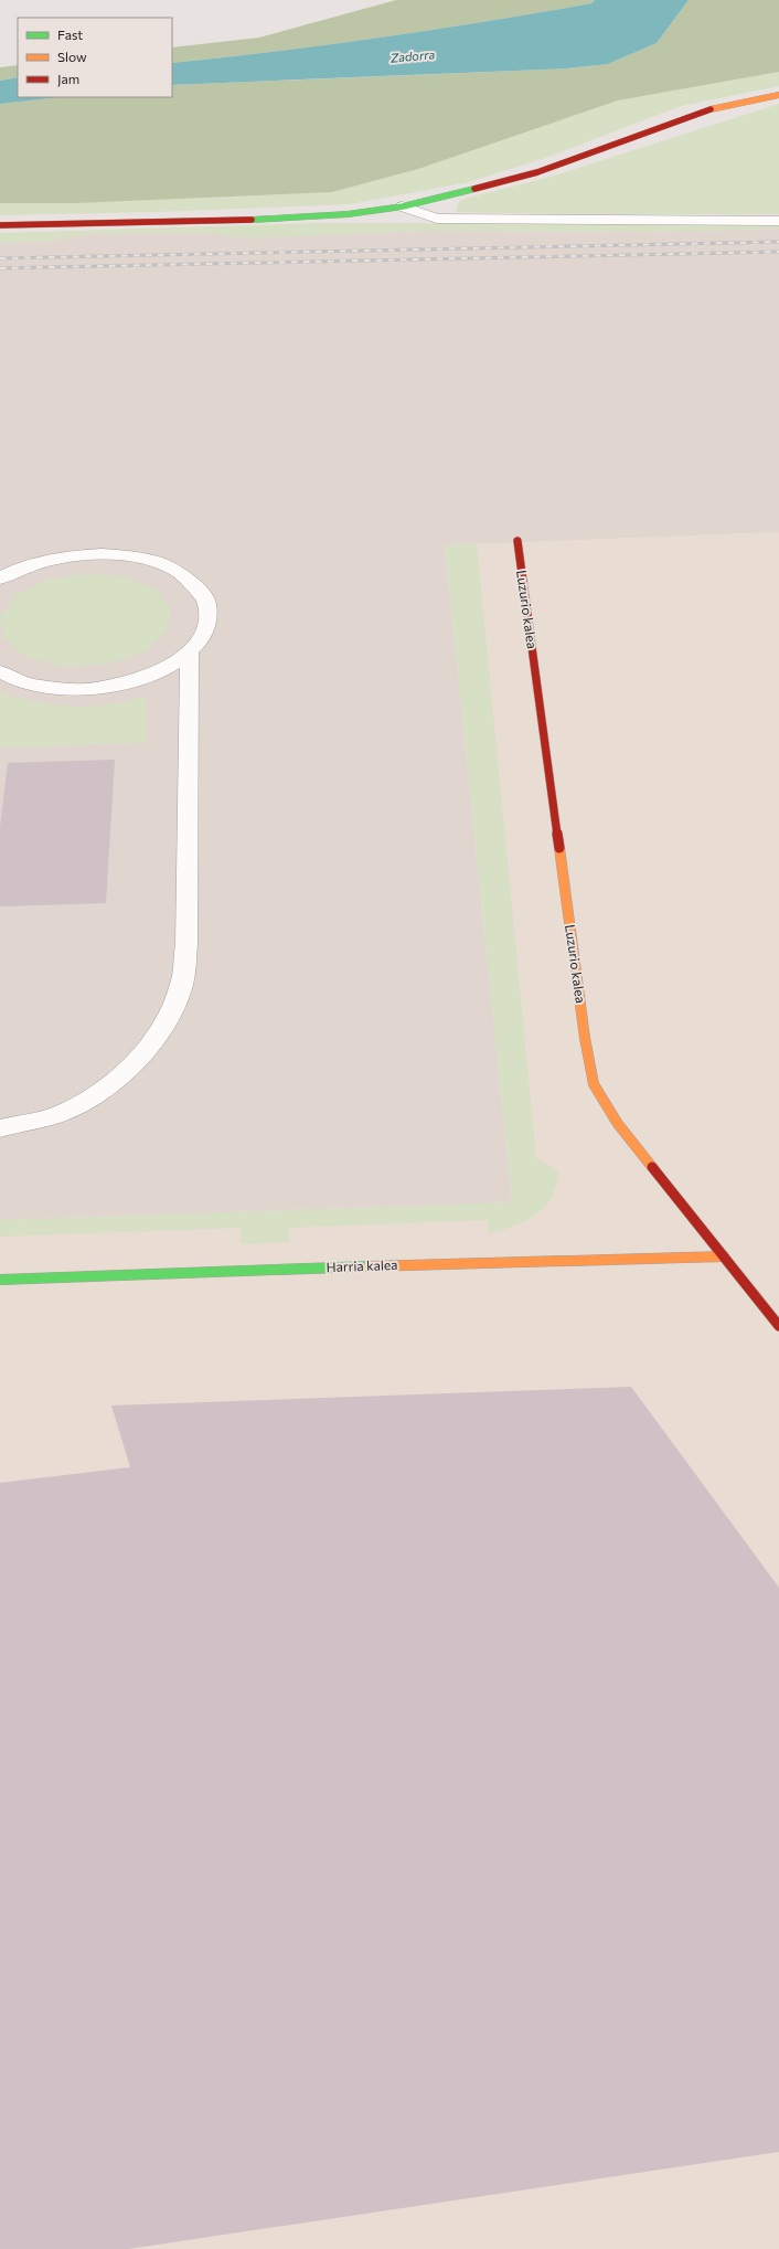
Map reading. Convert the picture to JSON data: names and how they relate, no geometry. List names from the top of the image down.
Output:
{
  "streets": {
    "street": ["Luzurio kalea", "Harria kalea"]
  },
  "crossings": [
    ["Luzurio kalea", "Harria kalea"]
  ],
  "water": ["Zadorra"],
  "legend": ["Fast", "Slow", "Jam"]
}
